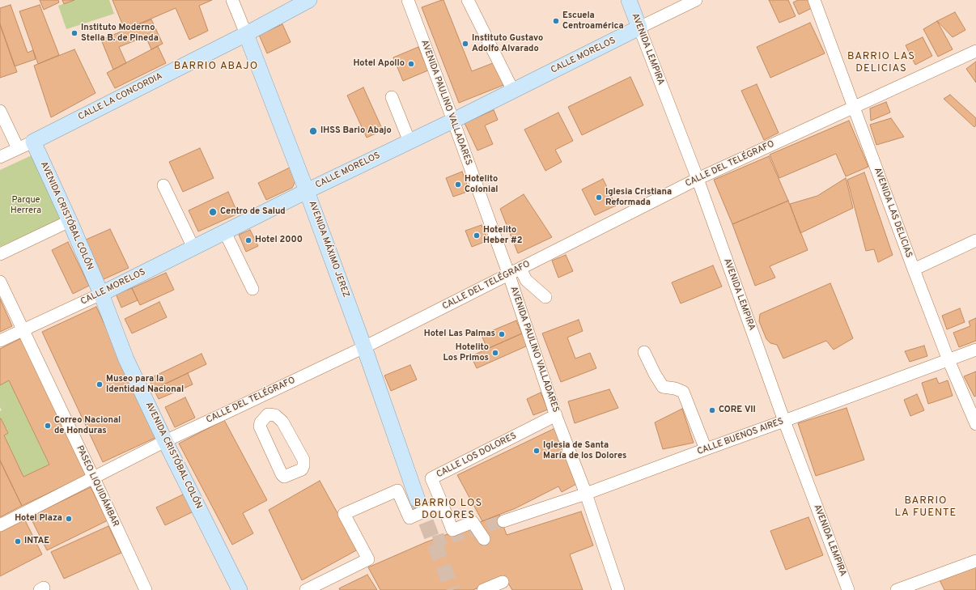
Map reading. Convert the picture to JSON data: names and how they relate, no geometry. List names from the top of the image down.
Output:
{
  "streets": {
    "main road": [
      "AVENIDA LEMPIRA",
      "CALLE MORELOS",
      "CALLE LA CONCORDIA",
      "AVENIDA CRISTÓBAL COLÓN",
      "AVENIDA MÁXIMO JEREZ"
    ],
    "street": [
      "AVENIDA PAULINO VALLADARES",
      "CALLE DEL TELÉGRAFO",
      "AVENIDA LAS DELICIAS",
      "CALLE BUENOS AIRES",
      "CALLE LOS DOLORES",
      "PASEO LIQUIDÁMBAR"
    ]
  },
  "crossings": [
    ["AVENIDA LEMPIRA", "CALLE MORELOS"],
    ["AVENIDA LEMPIRA", "CALLE DEL TELÉGRAFO"],
    ["AVENIDA LEMPIRA", "CALLE BUENOS AIRES"],
    ["CALLE MORELOS", "AVENIDA PAULINO VALLADARES"],
    ["CALLE MORELOS", "AVENIDA CRISTÓBAL COLÓN"],
    ["CALLE MORELOS", "AVENIDA MÁXIMO JEREZ"],
    ["CALLE MORELOS", "PASEO LIQUIDÁMBAR"],
    ["CALLE LA CONCORDIA", "AVENIDA CRISTÓBAL COLÓN"],
    ["CALLE LA CONCORDIA", "AVENIDA MÁXIMO JEREZ"],
    ["AVENIDA PAULINO VALLADARES", "CALLE DEL TELÉGRAFO"],
    ["AVENIDA PAULINO VALLADARES", "CALLE BUENOS AIRES"],
    ["AVENIDA PAULINO VALLADARES", "CALLE LOS DOLORES"],
    ["CALLE DEL TELÉGRAFO", "AVENIDA LAS DELICIAS"],
    ["CALLE DEL TELÉGRAFO", "AVENIDA CRISTÓBAL COLÓN"],
    ["CALLE DEL TELÉGRAFO", "AVENIDA MÁXIMO JEREZ"],
    ["CALLE DEL TELÉGRAFO", "PASEO LIQUIDÁMBAR"],
    ["AVENIDA LAS DELICIAS", "CALLE BUENOS AIRES"]
  ],
  "districts": [
    "BARRIO LAS DELICIAS",
    "BARRIO ABAJO",
    "BARRIO LA FUENTE",
    "BARRIO LOS DOLORES"
  ],
  "parks": ["Parque Herrera"],
  "places": [
    "Escuela Centroamérica",
    "Instituto Moderno Stella B. de Pineda",
    "Instituto Gustavo Adolfo Alvarado",
    "Hotel Apollo",
    "IHSS Bario Abajo",
    "Hotelito Colonial",
    "Iglesia Cristiana Reformada",
    "Centro de Salud",
    "Hotelito Heber #2",
    "Hotel 2000",
    "Hotel Las Palmas",
    "Hotelito Los Primos",
    "Museo para la Identidad Nacional",
    "CORE VII",
    "Correo Nacional de Honduras",
    "Iglesia de Santa María de los Dolores",
    "Hotel Plaza",
    "INTAE"
  ]
}
